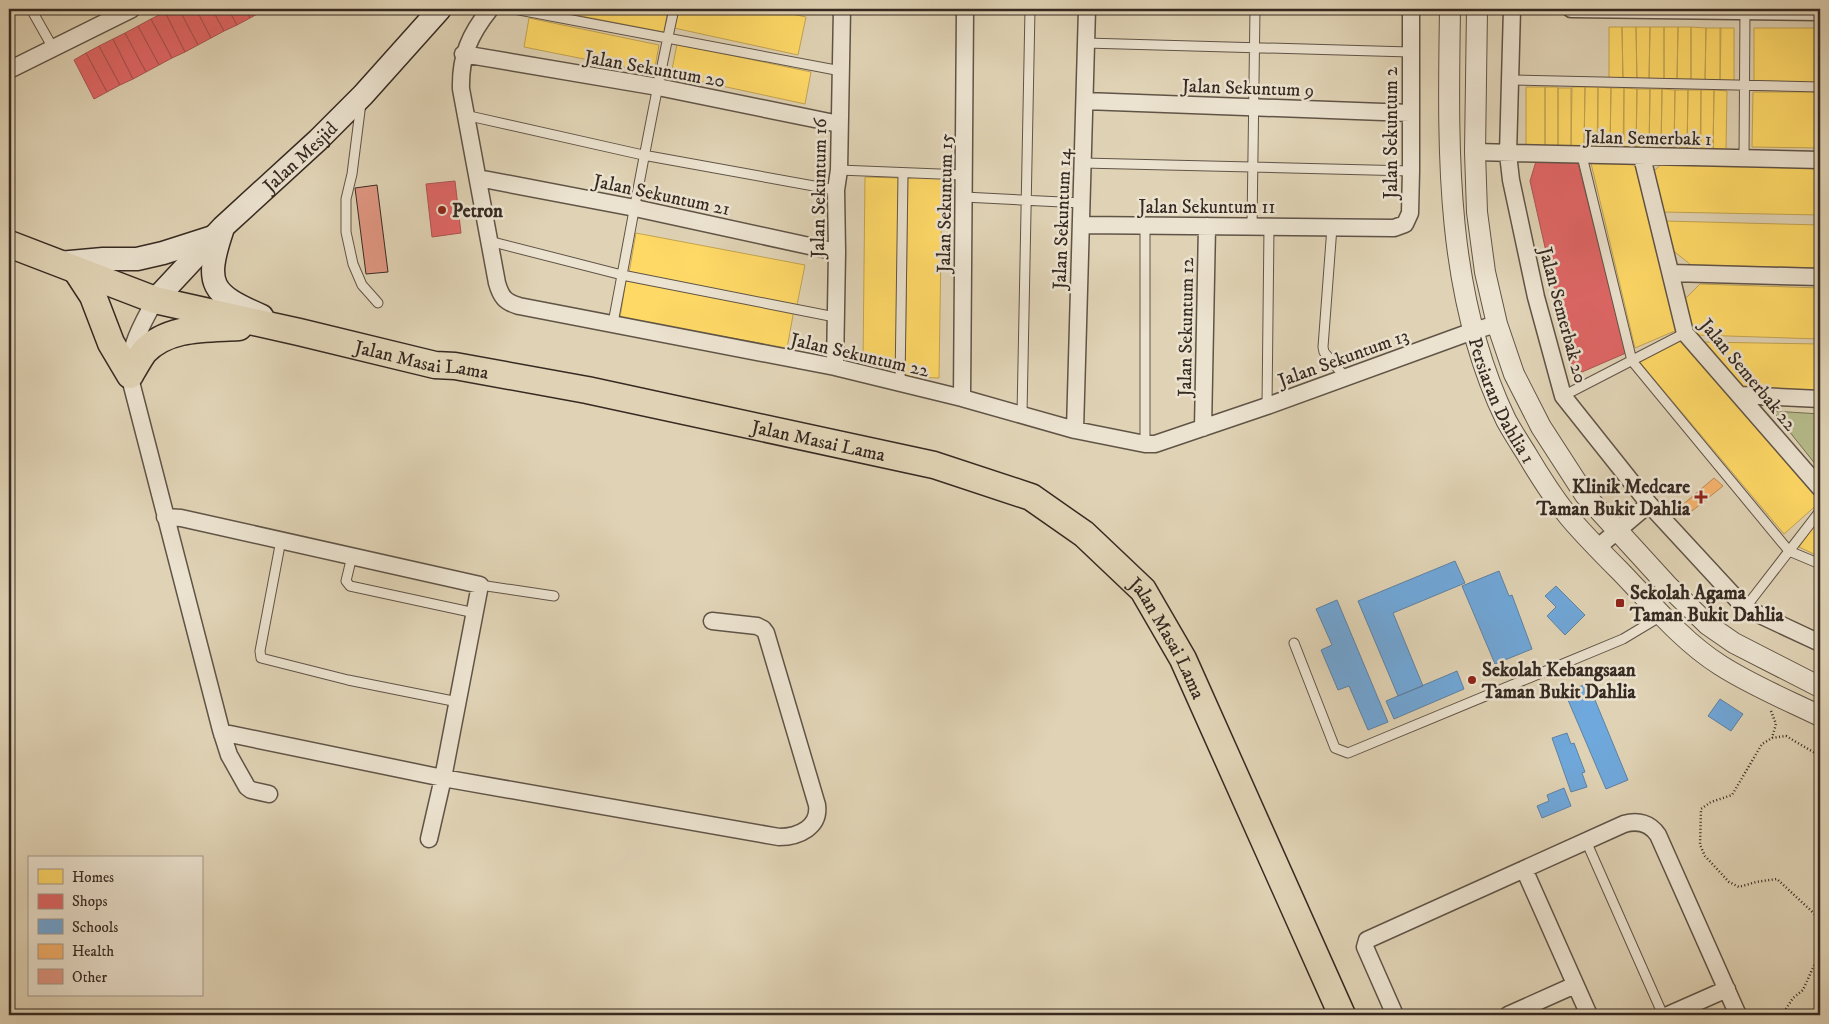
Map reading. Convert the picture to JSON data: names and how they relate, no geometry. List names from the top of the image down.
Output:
{
  "streets": {
    "main road": ["Jalan Mesjid", "Jalan Masai Lama"],
    "street": [
      "Jalan Sekuntum 20",
      "Jalan Sekuntum 9",
      "Jalan Sekuntum 2",
      "Jalan Semerbak 1",
      "Jalan Sekuntum 16",
      "Jalan Sekuntum 21",
      "Jalan Sekuntum 15",
      "Jalan Sekuntum 11",
      "Jalan Sekuntum 14",
      "Jalan Semerbak 20",
      "Jalan Sekuntum 12",
      "Jalan Sekuntum 22",
      "Jalan Sekuntum 13",
      "Jalan Semerbak 22",
      "Persiaran Dahlia 1"
    ]
  },
  "crossings": [
    ["Jalan Sekuntum 20", "Jalan Sekuntum 16"],
    ["Jalan Sekuntum 9", "Jalan Sekuntum 2"],
    ["Jalan Sekuntum 9", "Jalan Sekuntum 14"],
    ["Jalan Sekuntum 2", "Jalan Sekuntum 11"],
    ["Jalan Semerbak 1", "Jalan Semerbak 20"],
    ["Jalan Semerbak 1", "Jalan Semerbak 22"],
    ["Jalan Semerbak 1", "Persiaran Dahlia 1"],
    ["Jalan Mesjid", "Jalan Masai Lama"],
    ["Jalan Sekuntum 16", "Jalan Sekuntum 21"],
    ["Jalan Sekuntum 16", "Jalan Sekuntum 22"],
    ["Jalan Sekuntum 15", "Jalan Sekuntum 22"],
    ["Jalan Sekuntum 11", "Jalan Sekuntum 14"],
    ["Jalan Sekuntum 11", "Jalan Sekuntum 12"],
    ["Jalan Sekuntum 14", "Jalan Sekuntum 22"],
    ["Jalan Sekuntum 12", "Jalan Sekuntum 22"],
    ["Jalan Sekuntum 12", "Jalan Sekuntum 13"],
    ["Jalan Sekuntum 22", "Jalan Sekuntum 13"],
    ["Jalan Sekuntum 13", "Persiaran Dahlia 1"]
  ],
  "places": {
    "other": ["Petron", "Sekolah Kebangsaan Taman Bukit Dahlia"],
    "health": ["Klinik Medcare Taman Bukit Dahlia"],
    "transit": ["Sekolah Agama Taman Bukit Dahlia"]
  },
  "legend": [
    "Homes",
    "Shops",
    "Schools",
    "Health",
    "Other"
  ]
}
